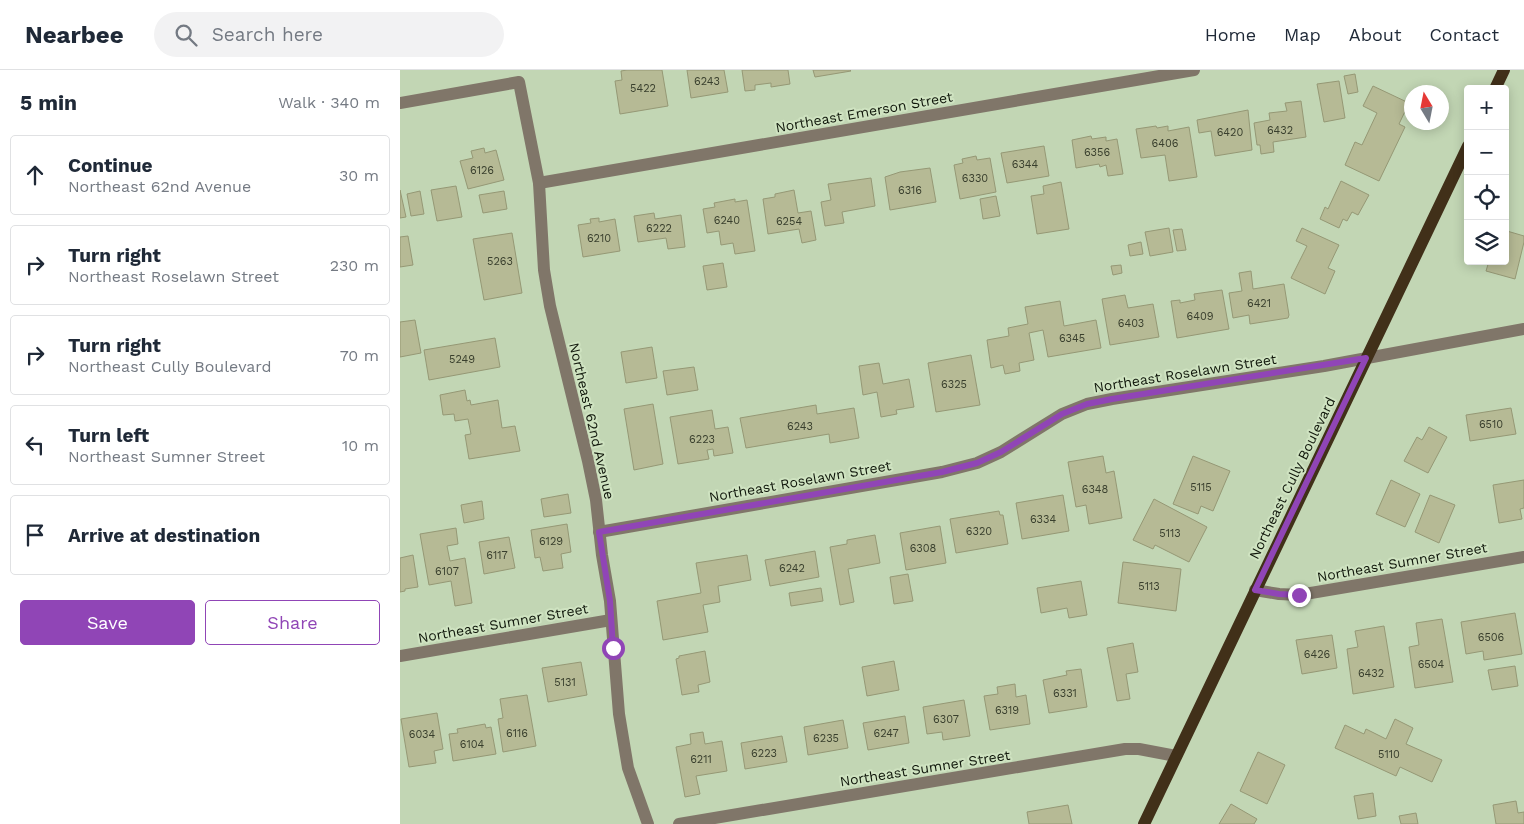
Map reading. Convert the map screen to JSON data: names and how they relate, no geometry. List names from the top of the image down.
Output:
{
  "streets": {
    "main road": ["Northeast Cully Boulevard"],
    "street": [
      "Northeast Emerson Street",
      "Northeast Roselawn Street",
      "Northeast 62nd Avenue",
      "Northeast Sumner Street"
    ]
  },
  "crossings": [
    ["Northeast Emerson Street", "Northeast 62nd Avenue"],
    ["Northeast Roselawn Street", "Northeast 62nd Avenue"],
    ["Northeast Roselawn Street", "Northeast Cully Boulevard"],
    ["Northeast 62nd Avenue", "Northeast Sumner Street"],
    ["Northeast Cully Boulevard", "Northeast Sumner Street"]
  ],
  "house_numbers": [
    "6243",
    "5422",
    "6432",
    "6420",
    "6406",
    "6356",
    "6344",
    "6126",
    "6330",
    "6316",
    "6240",
    "6254",
    "6222",
    "6210",
    "5263",
    "6421",
    "6409",
    "6403",
    "6345",
    "5249",
    "6325",
    "6510",
    "6243",
    "6223",
    "5115",
    "6348",
    "6334",
    "6320",
    "5113",
    "6129",
    "6308",
    "6117",
    "6242",
    "6107",
    "5113",
    "6506",
    "6426",
    "6504",
    "6432",
    "5131",
    "6331",
    "6319",
    "6307",
    "6116",
    "6247",
    "6034",
    "6235",
    "6104",
    "6223",
    "5110",
    "6211"
  ],
  "north": "top",
  "page": {
    "header": "Nearbee",
    "search": "Search here",
    "nav": [
      "Home",
      "Map",
      "About",
      "Contact"
    ],
    "heading": ["5 min", "Walk · 340 m"],
    "map_buttons": ["+", "−"],
    "list": [
      ["Continue", "Northeast 62nd Avenue", "30 m"],
      ["Turn right", "Northeast Roselawn Street", "230 m"],
      ["Turn right", "Northeast Cully Boulevard", "70 m"],
      ["Turn left", "Northeast Sumner Street", "10 m"],
      "Arrive at destination"
    ],
    "buttons": ["Save", "Share"]
  }
}
